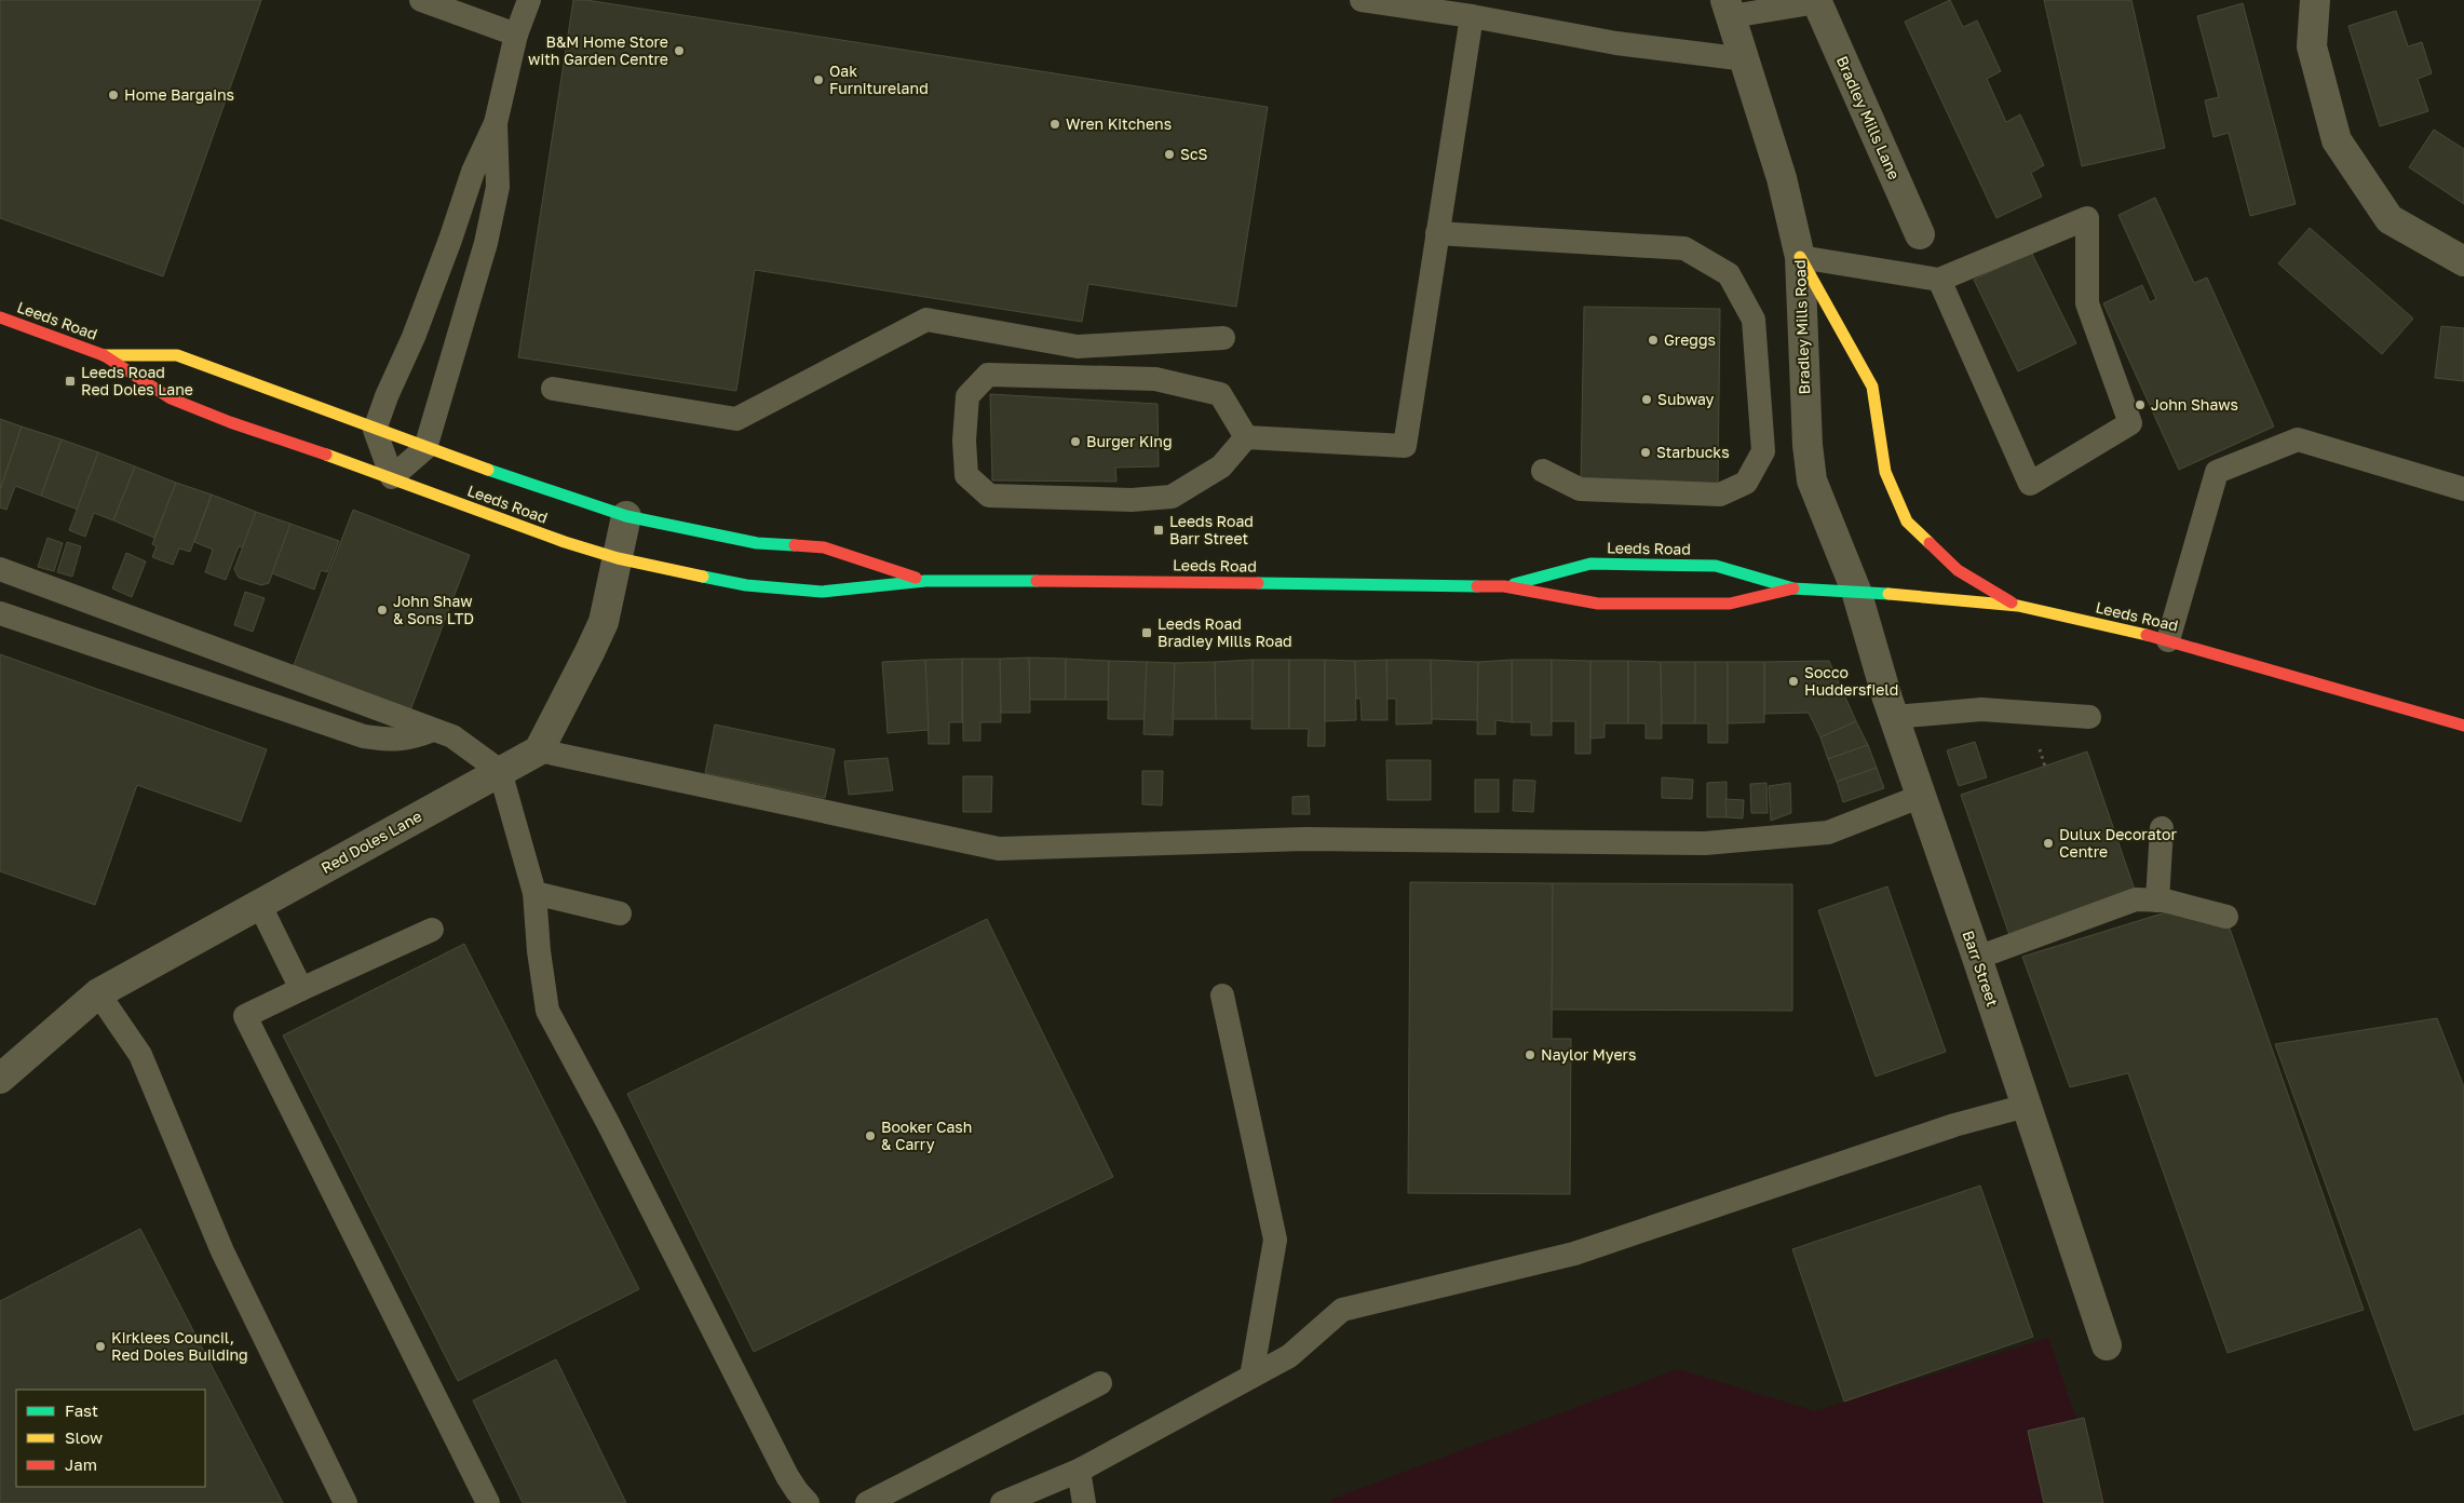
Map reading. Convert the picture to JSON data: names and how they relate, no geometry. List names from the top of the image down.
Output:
{
  "streets": {
    "main road": ["Leeds Road"],
    "street": [
      "Bradley Mills Lane",
      "Bradley Mills Road",
      "Red Doles Lane",
      "Barr Street"
    ]
  },
  "crossings": [
    ["Leeds Road", "Bradley Mills Road"],
    ["Leeds Road", "Barr Street"],
    ["Bradley Mills Road", "Barr Street"]
  ],
  "places": {
    "other": [
      "B&M Home Store with Garden Centre",
      "Oak Furnitureland",
      "Home Bargains",
      "Wren Kitchens",
      "ScS",
      "Greggs",
      "Subway",
      "John Shaws",
      "Burger King",
      "Starbucks",
      "John Shaw & Sons LTD",
      "Socco Huddersfield",
      "Dulux Decorator Centre",
      "Naylor Myers",
      "Booker Cash & Carry",
      "Kirklees Council, Red Doles Building"
    ],
    "transit": ["Leeds Road Red Doles Lane", "Leeds Road Barr Street", "Leeds Road Bradley Mills Road"]
  },
  "legend": ["Fast", "Slow", "Jam"]
}
